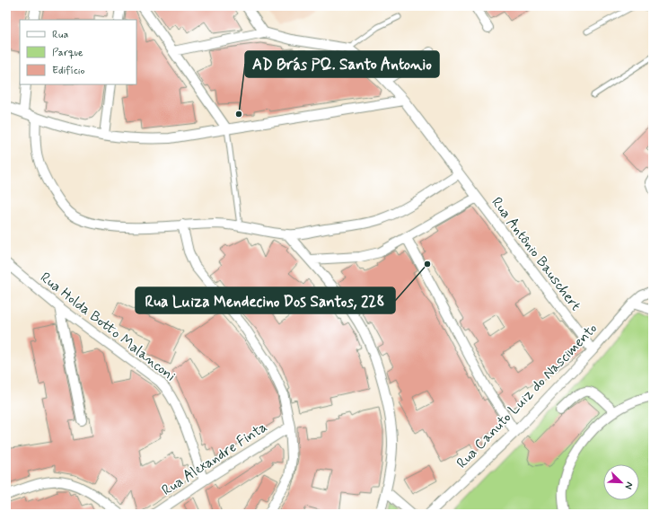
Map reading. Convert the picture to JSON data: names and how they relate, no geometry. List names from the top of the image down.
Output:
{
  "streets": {
    "street": [
      "Rua Antônio Bauschert",
      "Rua Holda Botto Malanconi",
      "Rua Canuto Luiz do Nascimento",
      "Rua Alexandre Finta"
    ]
  },
  "crossings": [
    ["Rua Antônio Bauschert", "Rua Canuto Luiz do Nascimento"],
    ["Rua Holda Botto Malanconi", "Rua Alexandre Finta"]
  ],
  "places": ["AD Brás PQ. Santo Antonio", "Rua Luiza Mendecino Dos Santos, 228"],
  "legend": ["Rua", "Parque", "Edifício"],
  "north": "bottom right"
}
